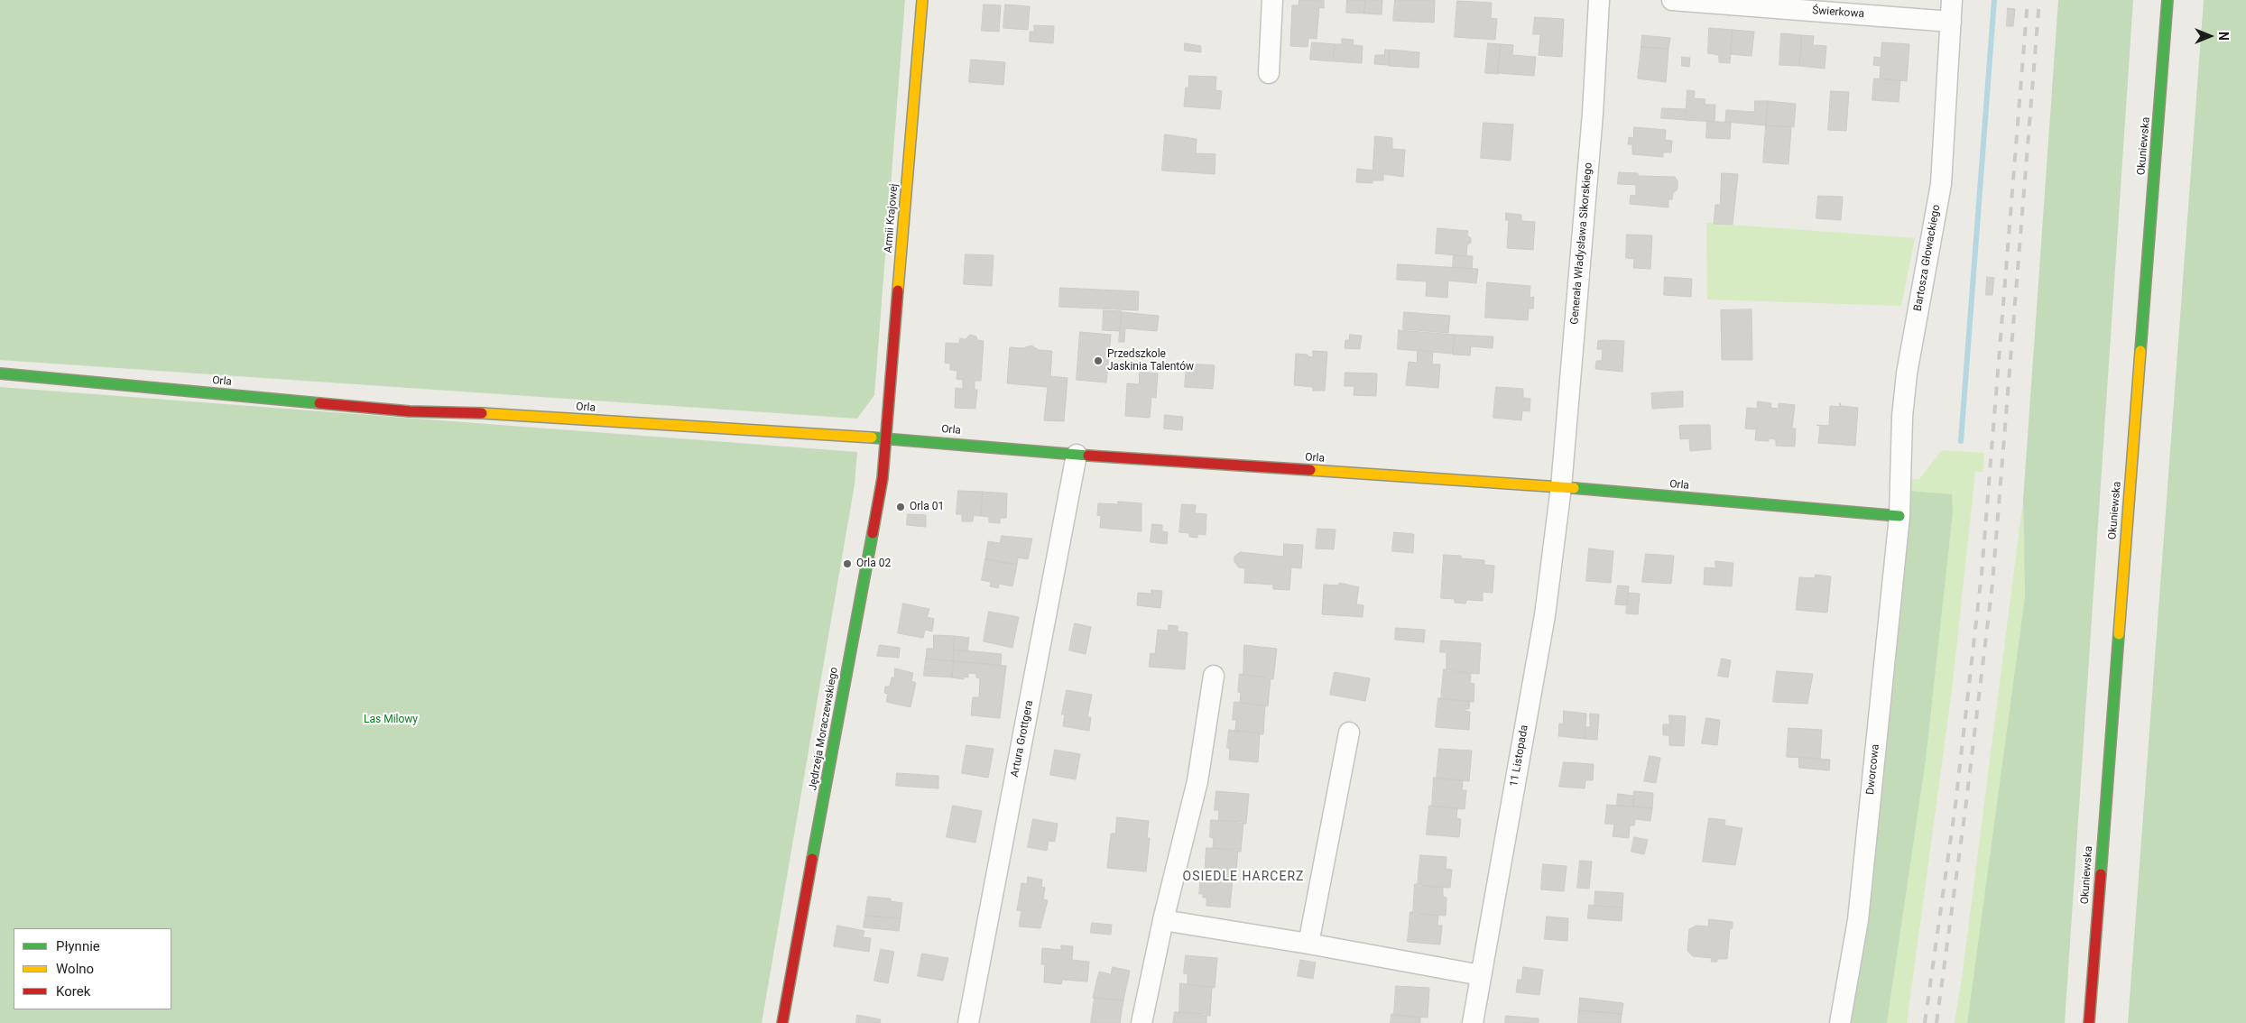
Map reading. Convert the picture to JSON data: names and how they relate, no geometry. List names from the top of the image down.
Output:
{
  "streets": {
    "street": [
      "Świerkowa",
      "Okuniewska",
      "Armii Krajowej",
      "Generała Władysława Sikorskiego",
      "Bartosza Głowackiego",
      "Orla",
      "Jędrzeja Moraczewskiego",
      "Artura Grottgera",
      "11 Listopada",
      "Dworcowa"
    ]
  },
  "crossings": [
    ["Świerkowa", "Bartosza Głowackiego"],
    ["Armii Krajowej", "Orla"],
    ["Armii Krajowej", "Jędrzeja Moraczewskiego"],
    ["Generała Władysława Sikorskiego", "Orla"],
    ["Generała Władysława Sikorskiego", "11 Listopada"],
    ["Bartosza Głowackiego", "Orla"],
    ["Bartosza Głowackiego", "Dworcowa"],
    ["Orla", "Jędrzeja Moraczewskiego"],
    ["Orla", "Artura Grottgera"],
    ["Orla", "11 Listopada"],
    ["Orla", "Dworcowa"]
  ],
  "districts": ["OSIEDLE HARCERZ"],
  "parks": ["Las Milowy"],
  "places": ["Przedszkole Jaskinia Talentów", "Orla 01", "Orla 02"],
  "legend": ["Płynnie", "Wolno", "Korek"],
  "north": "right"
}
